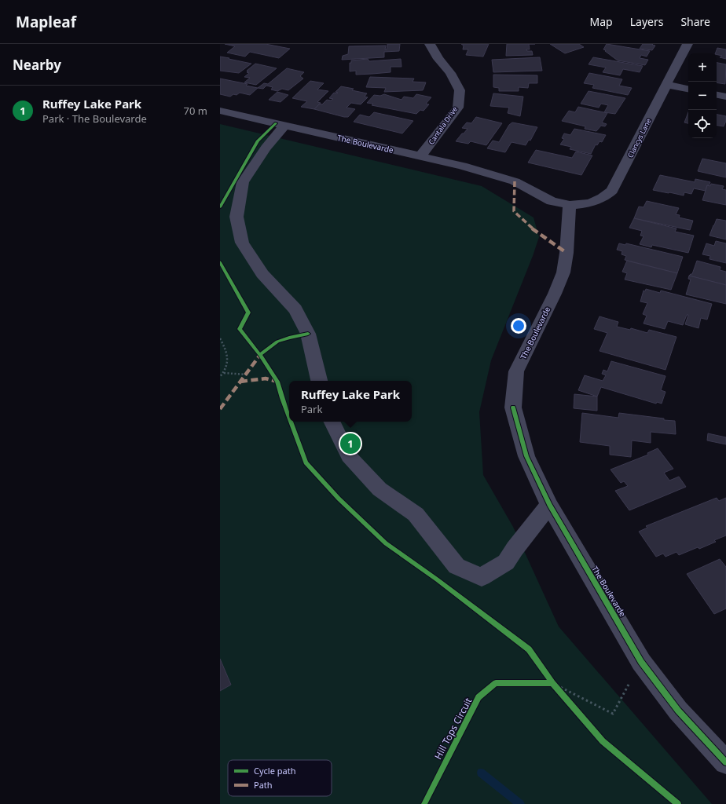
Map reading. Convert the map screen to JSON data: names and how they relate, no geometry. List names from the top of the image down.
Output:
{
  "streets": {
    "street": ["Cantala Drive", "Clancys Lane", "The Boulevarde"],
    "cycle path": ["Hill Tops Circuit"]
  },
  "crossings": [
    ["Cantala Drive", "The Boulevarde"],
    ["Clancys Lane", "The Boulevarde"]
  ],
  "legend": ["Cycle path", "Path"],
  "page": {
    "header": "Mapleaf",
    "nav": ["Map", "Layers", "Share"],
    "heading": "Nearby",
    "map_buttons": ["+", "−"],
    "list": [
      {
        "mark": "1",
        "name": "Ruffey Lake Park",
        "note": "Park · The Boulevarde",
        "value": "70 m"
      }
    ],
    "popup": ["Ruffey Lake Park", "Park"],
    "pins": "1"
  }
}
